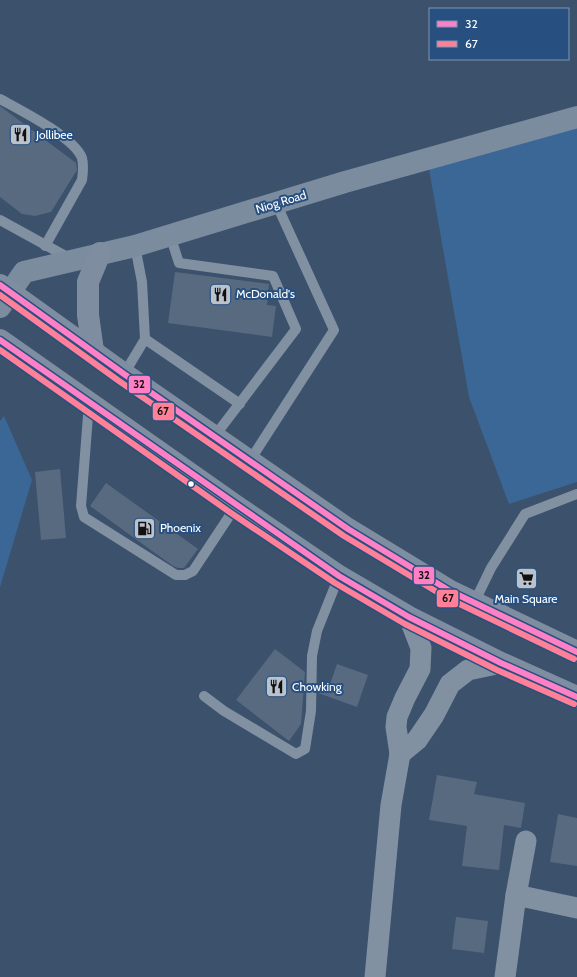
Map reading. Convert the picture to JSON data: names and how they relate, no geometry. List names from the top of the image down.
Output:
{
  "streets": {
    "street": ["Niog Road"]
  },
  "places": {
    "restaurant": ["Jollibee", "McDonald's", "Chowking"],
    "fuel station": ["Phoenix"],
    "supermarket": ["Main Square"]
  },
  "lines": ["transit line 32", "transit line 67"],
  "legend": ["32", "67"]
}
